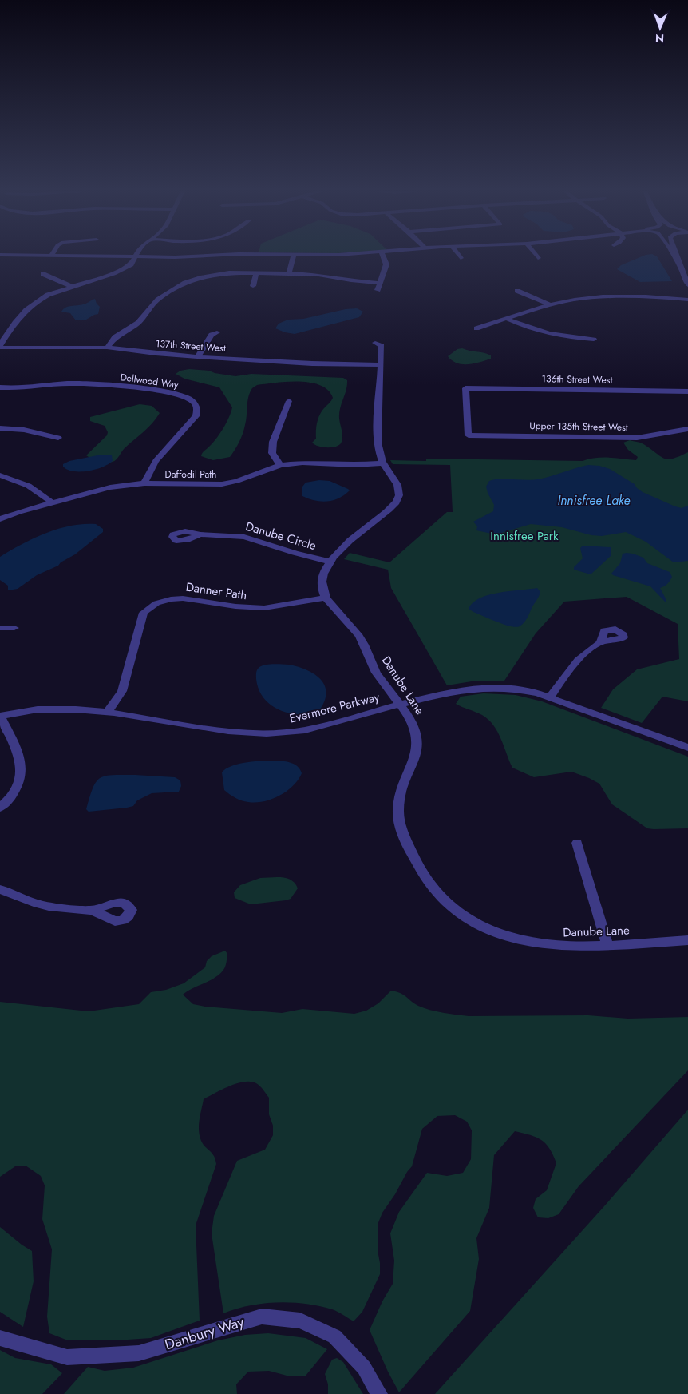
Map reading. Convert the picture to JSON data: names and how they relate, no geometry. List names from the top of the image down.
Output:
{
  "streets": {
    "street": [
      "137th Street West",
      "136th Street West",
      "Dellwood Way",
      "Upper 135th Street West",
      "Daffodil Path",
      "Danube Circle",
      "Danner Path",
      "Danube Lane",
      "Evermore Parkway",
      "Danbury Way"
    ]
  },
  "crossings": [
    ["136th Street West", "Upper 135th Street West"],
    ["Dellwood Way", "Daffodil Path"],
    ["Danner Path", "Danube Lane"],
    ["Danner Path", "Evermore Parkway"],
    ["Danube Lane", "Evermore Parkway"]
  ],
  "water": ["Innisfree Lake"],
  "parks": ["Innisfree Park"],
  "north": "bottom"
}
